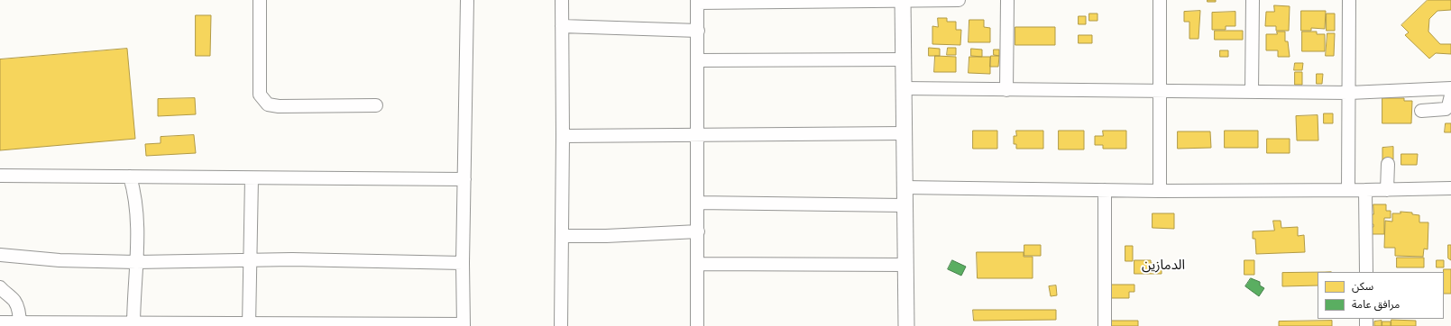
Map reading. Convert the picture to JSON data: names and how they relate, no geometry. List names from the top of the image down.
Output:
{
  "districts": ["الدمازين"],
  "legend": ["سكن", "مرافق عامة"]
}
